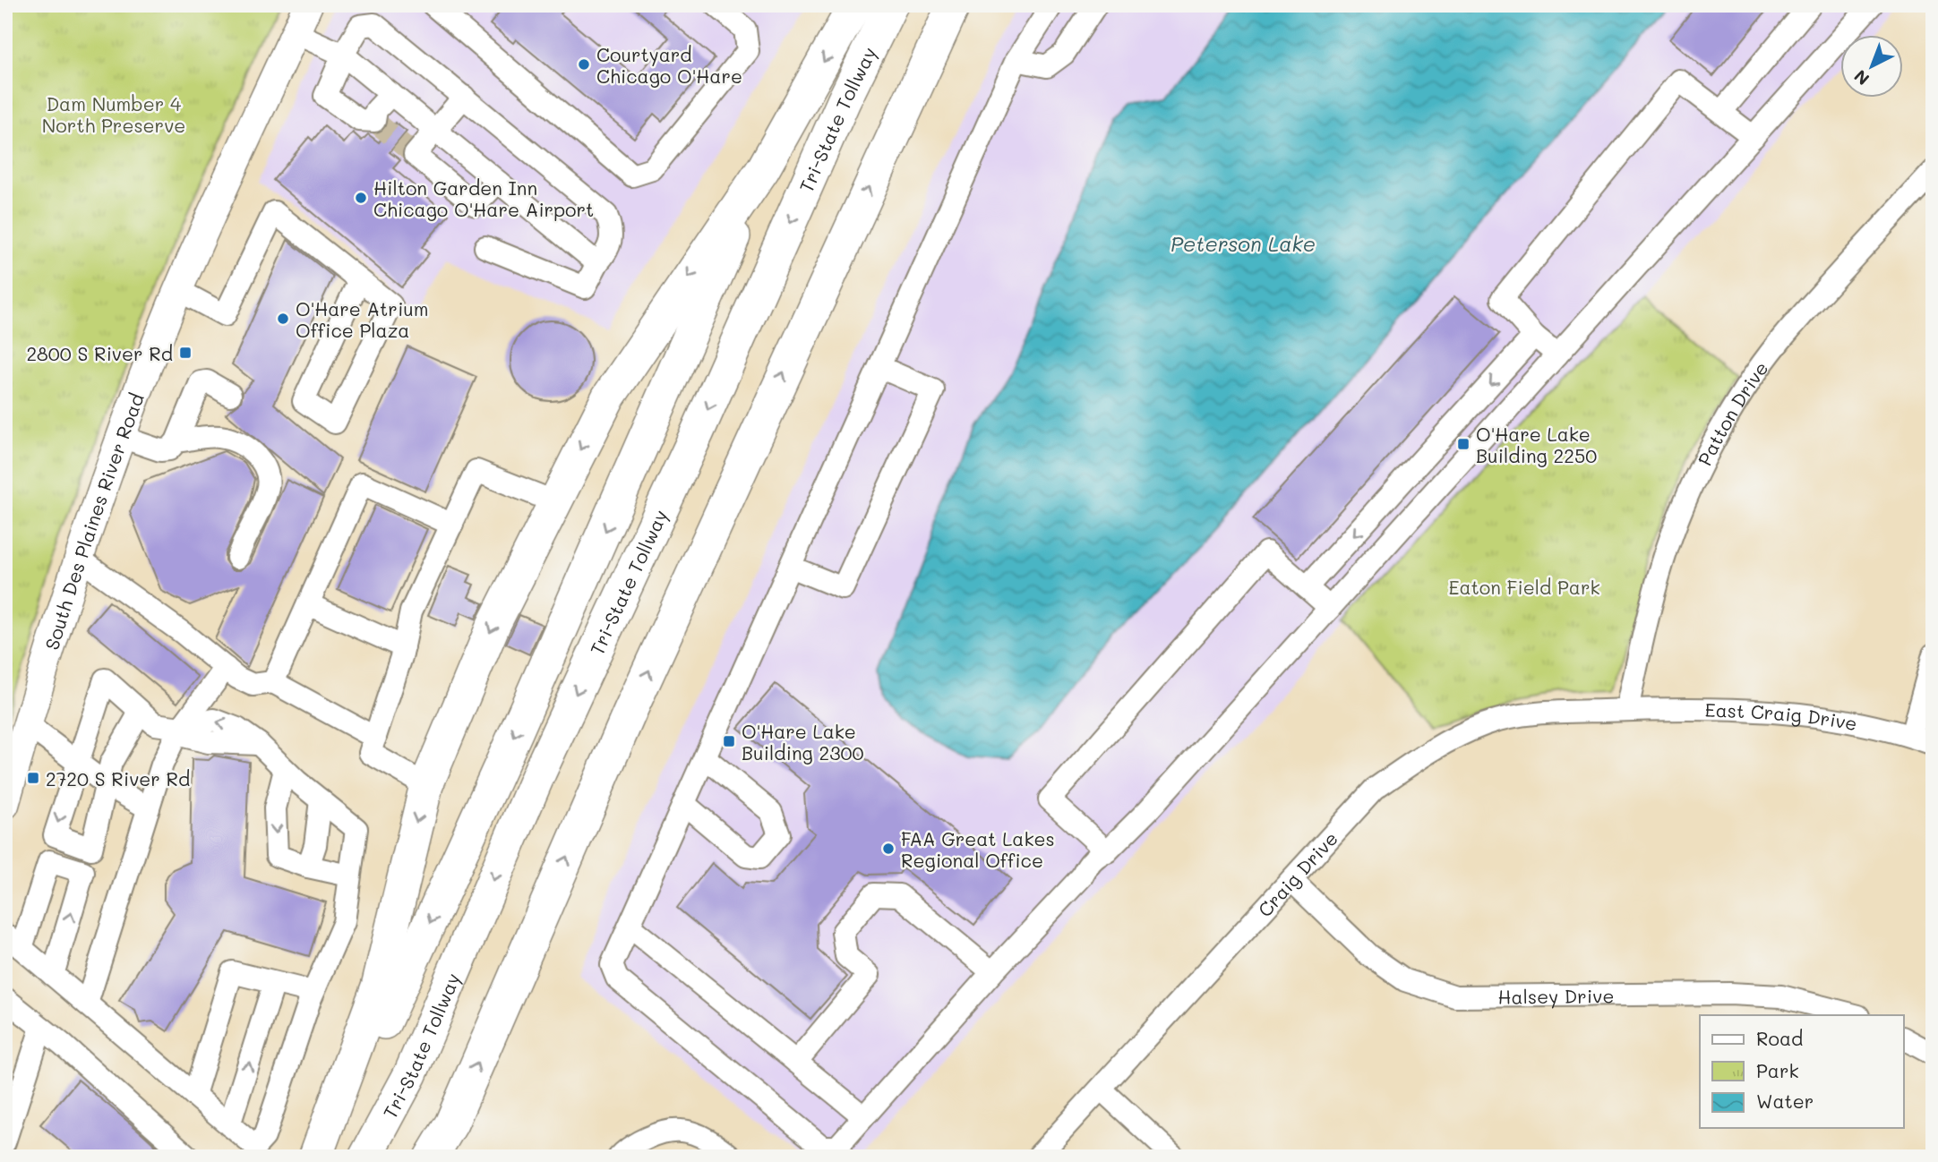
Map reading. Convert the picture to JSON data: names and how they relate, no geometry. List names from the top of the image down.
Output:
{
  "streets": {
    "highway": ["Tri-State Tollway"],
    "main road": ["South Des Plaines River Road"],
    "street": [
      "Patton Drive",
      "East Craig Drive",
      "Craig Drive",
      "Halsey Drive"
    ]
  },
  "crossings": [
    ["Patton Drive", "East Craig Drive"],
    ["Patton Drive", "Craig Drive"],
    ["East Craig Drive", "Craig Drive"],
    ["Craig Drive", "Halsey Drive"]
  ],
  "water": ["Peterson Lake"],
  "parks": ["Dam Number 4 North Preserve", "Eaton Field Park"],
  "places": {
    "other": [
      "Courtyard Chicago O'Hare",
      "Hilton Garden Inn Chicago O'Hare Airport",
      "O'Hare Atrium Office Plaza",
      "FAA Great Lakes Regional Office"
    ],
    "transit": [
      "2800 S River Rd",
      "O'Hare Lake Building 2250",
      "O'Hare Lake Building 2300",
      "2720 S River Rd"
    ]
  },
  "legend": ["Road", "Park", "Water"],
  "north": "bottom left"
}
